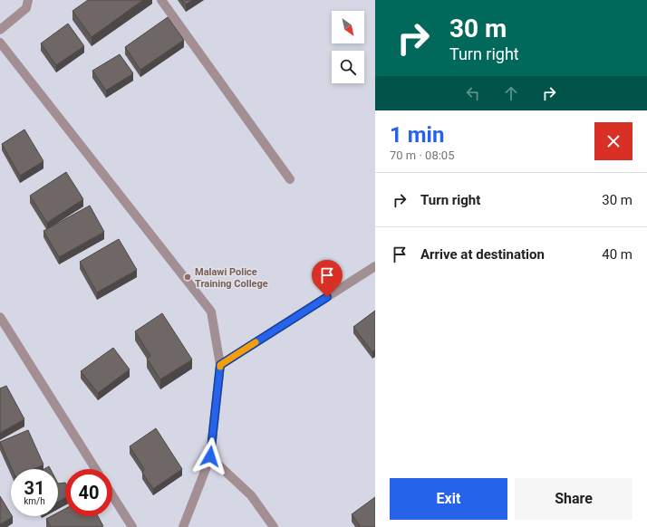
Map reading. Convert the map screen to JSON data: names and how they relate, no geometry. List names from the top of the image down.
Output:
{
  "places": ["Malawi Police Training College"],
  "north": "bottom right",
  "page": {
    "turn": ["30 m", "Turn right"],
    "heading": ["1 min", "70 m · 08:05"],
    "list": [
      {
        "name": "Turn right",
        "value": "30 m"
      },
      {
        "name": "Arrive at destination",
        "value": "40 m"
      }
    ],
    "speed": "31 km/h",
    "limit": "40",
    "buttons": ["Exit", "Share"]
  }
}
